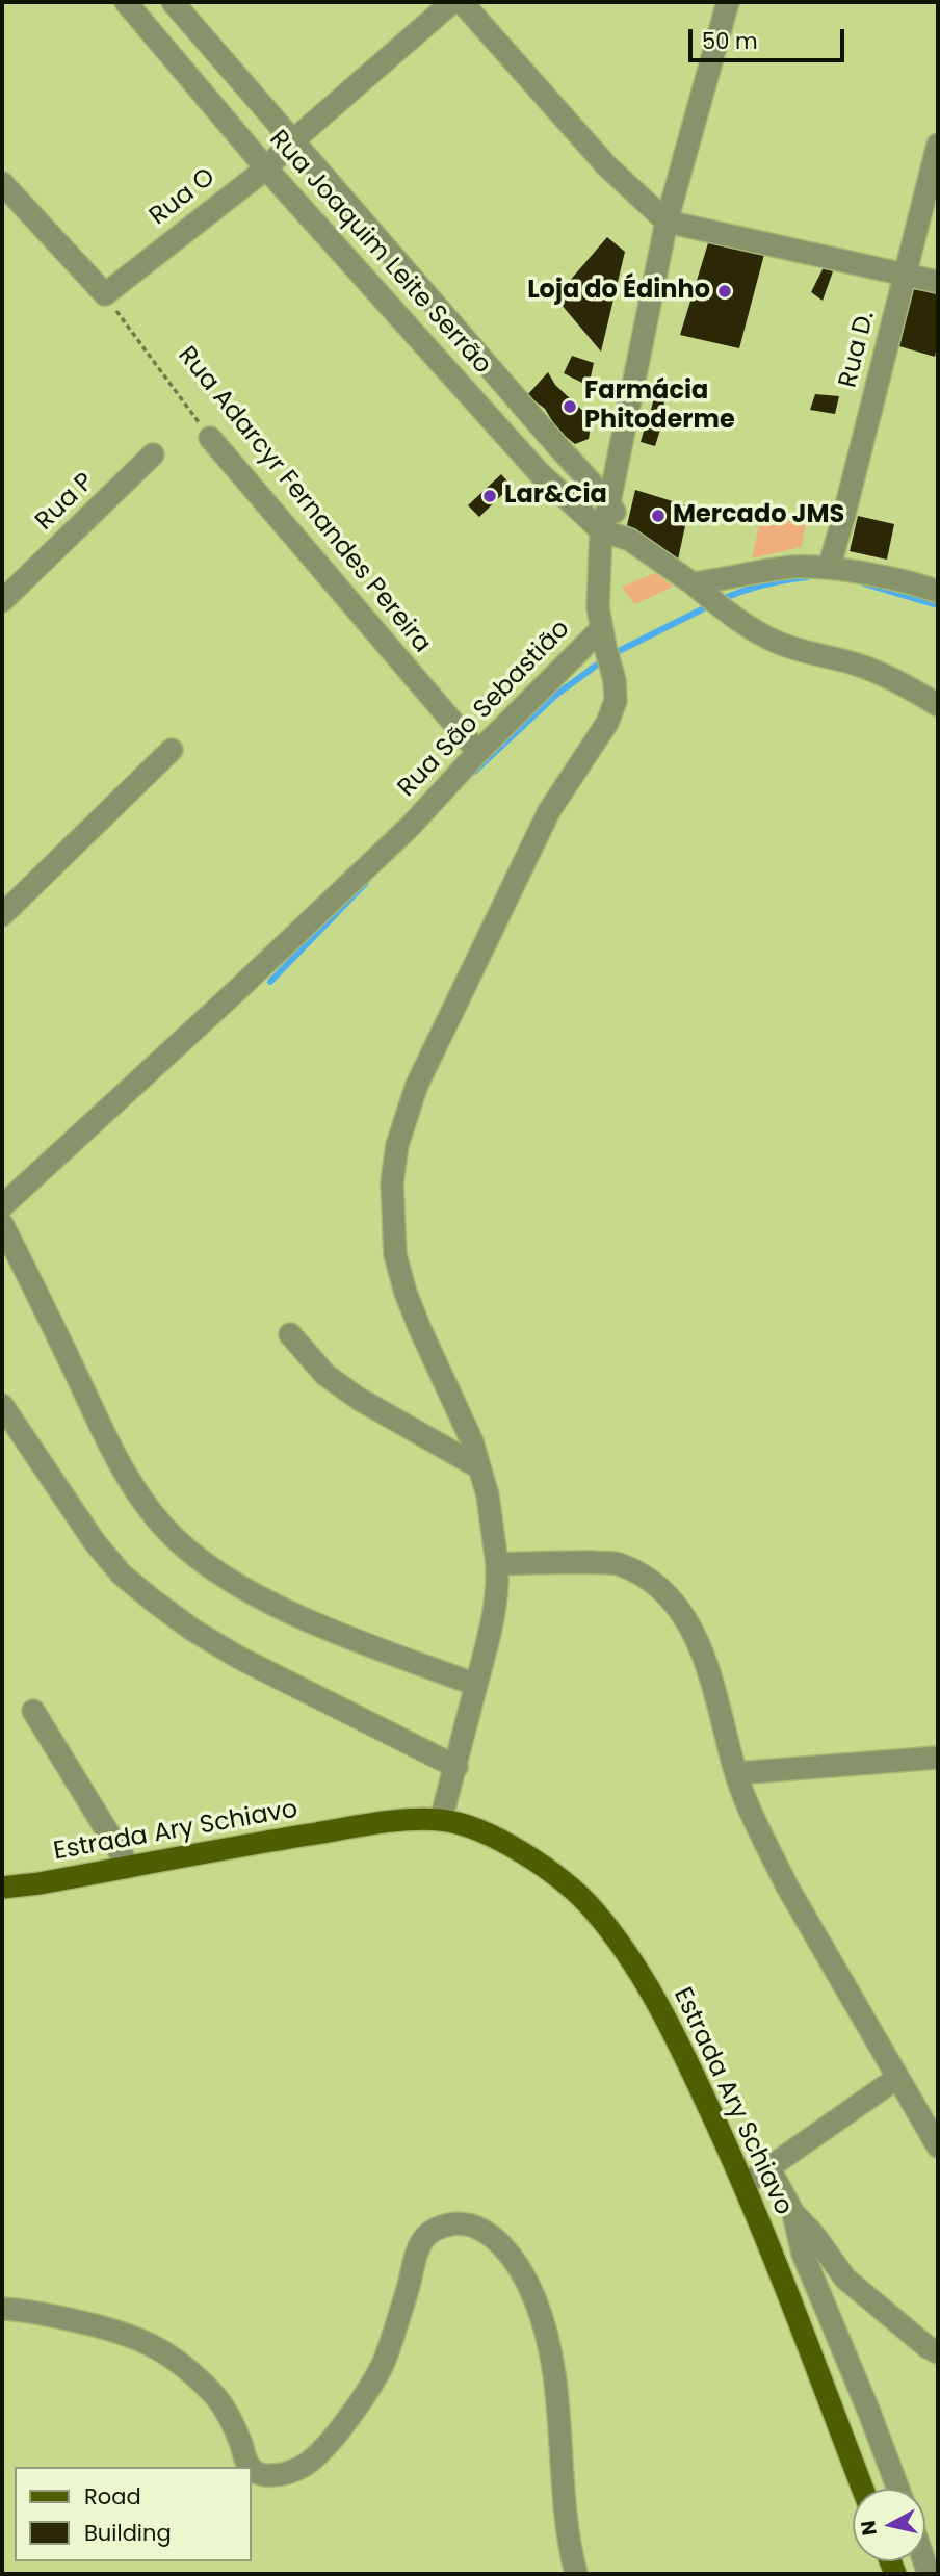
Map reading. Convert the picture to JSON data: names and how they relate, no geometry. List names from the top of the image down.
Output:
{
  "streets": {
    "main road": ["Estrada Ary Schiavo"],
    "street": [
      "Rua O",
      "Rua Joaquim Leite Serrão",
      "Rua D.",
      "Rua Adarcyr Fernandes Pereira",
      "Rua P",
      "Rua São Sebastião"
    ]
  },
  "crossings": [
    ["Rua O", "Rua Joaquim Leite Serrão"],
    ["Rua O", "Rua Adarcyr Fernandes Pereira"],
    ["Rua Joaquim Leite Serrão", "Rua São Sebastião"],
    ["Rua Adarcyr Fernandes Pereira", "Rua São Sebastião"]
  ],
  "places": [
    "Loja do Édinho",
    "Farmácia Phitoderme",
    "Lar&Cia",
    "Mercado JMS"
  ],
  "legend": ["Road", "Building"],
  "scale_bar": "50 m",
  "north": "left"
}
